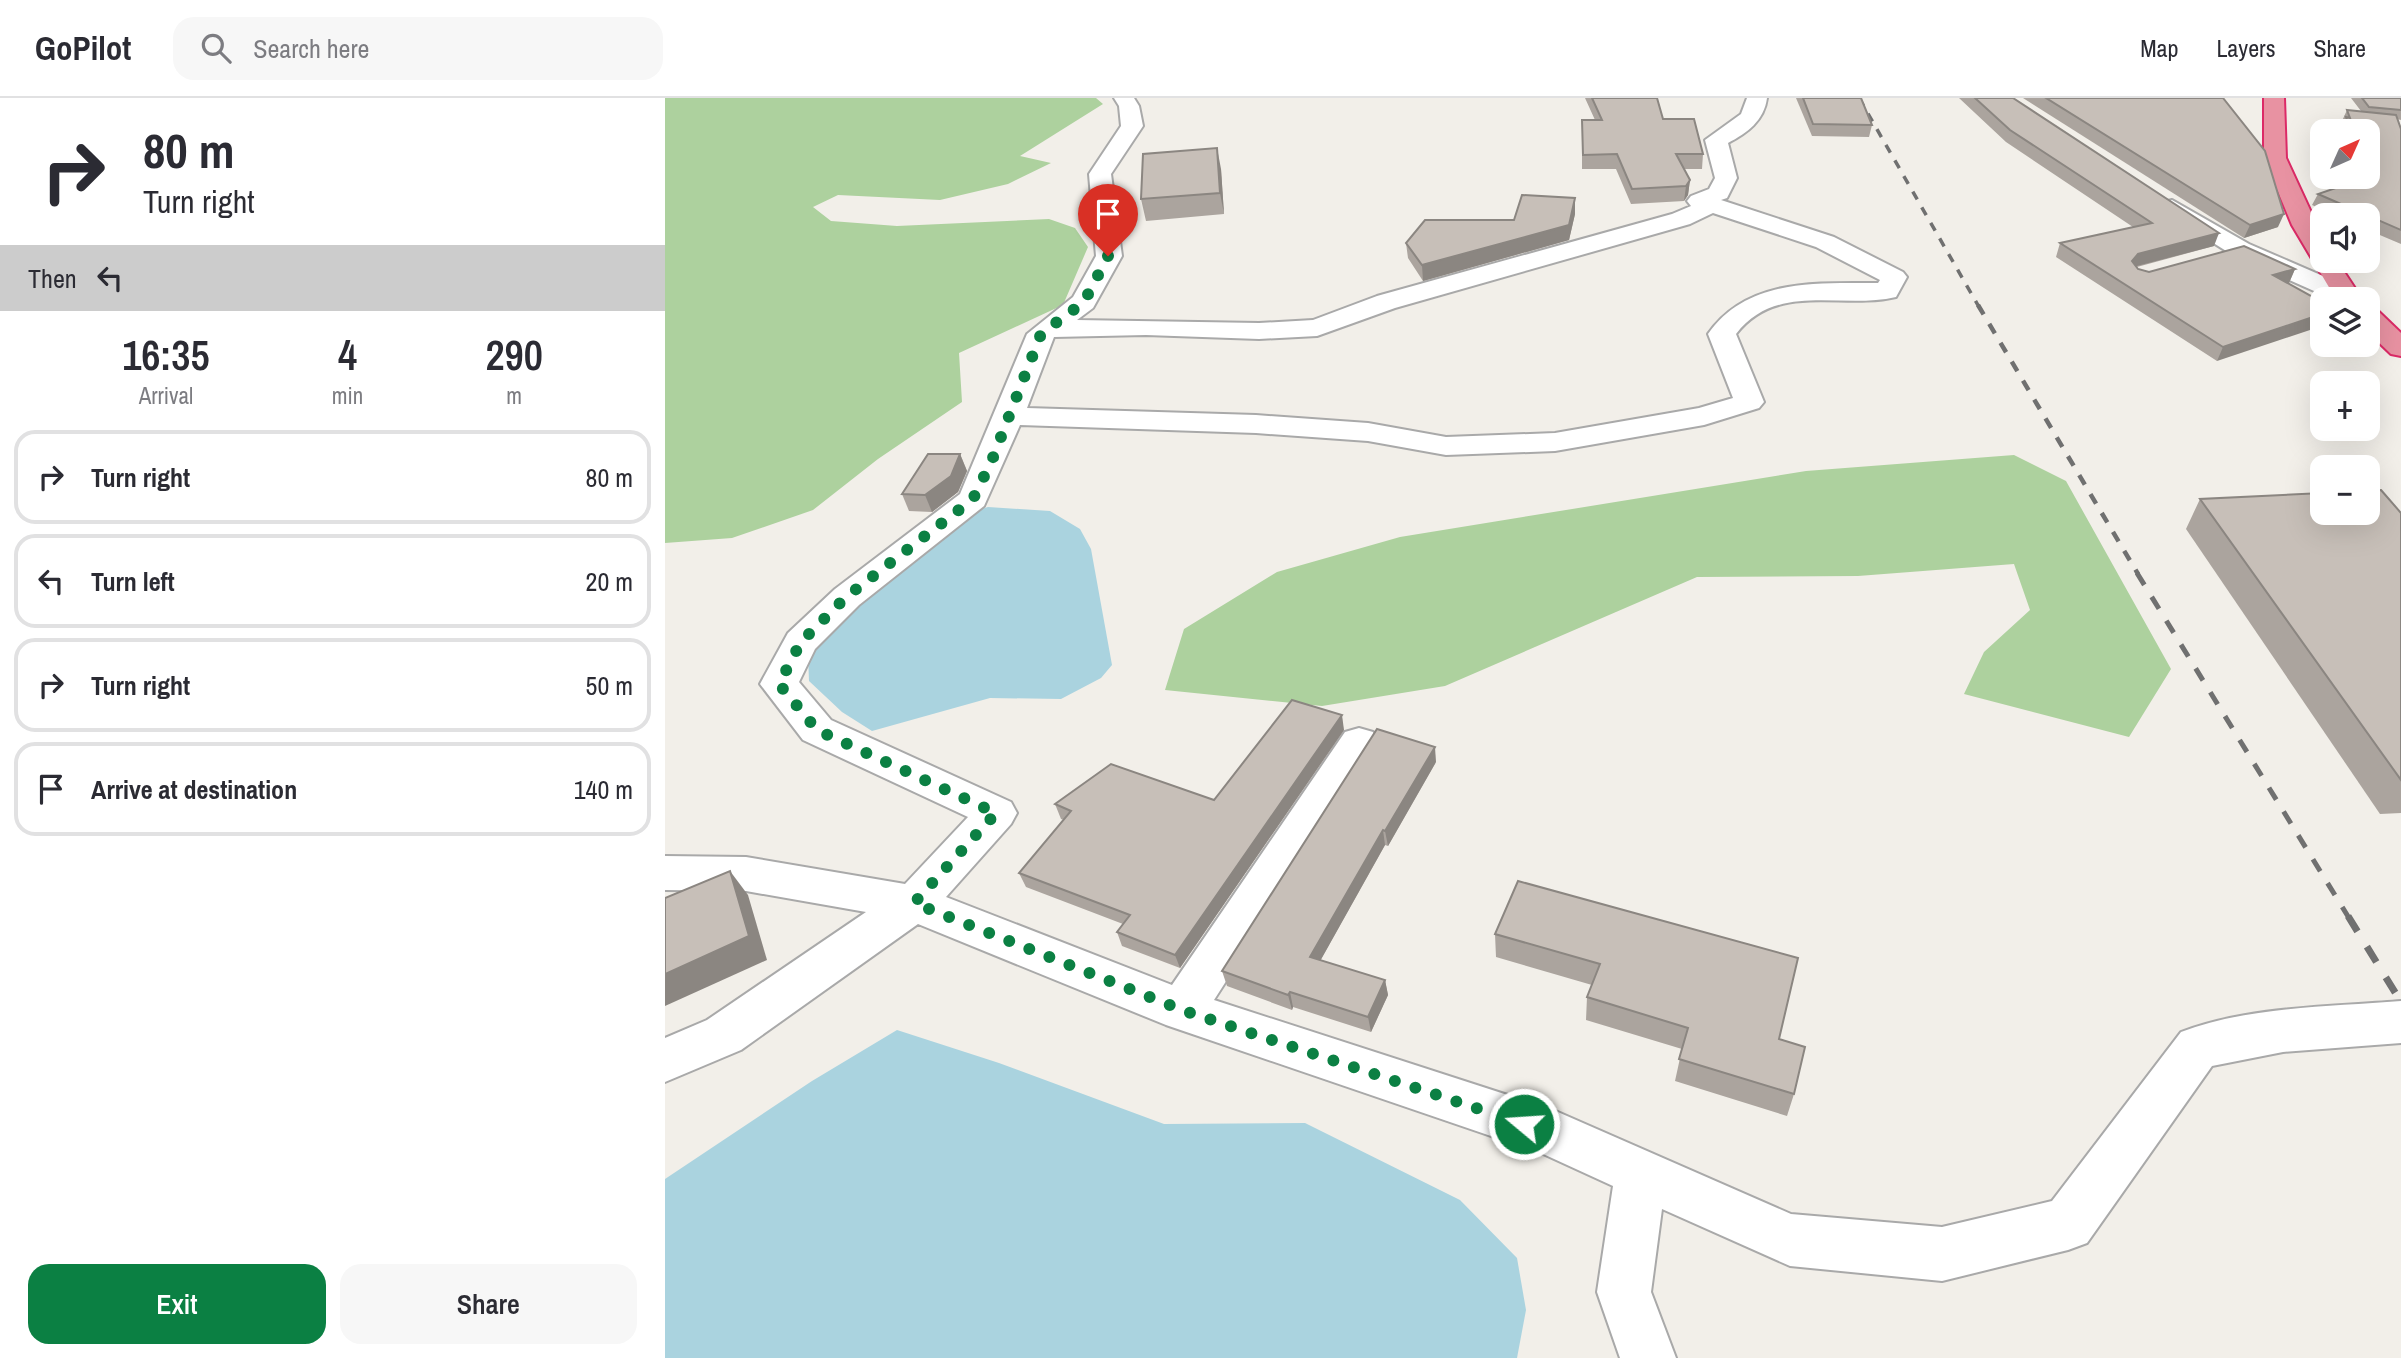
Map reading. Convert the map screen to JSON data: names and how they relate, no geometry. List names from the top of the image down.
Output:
{
  "north": "top right",
  "page": {
    "header": "GoPilot",
    "search": "Search here",
    "nav": ["Map", "Layers", "Share"],
    "turn": ["80 m", "Turn right"],
    "map_buttons": ["+", "−"],
    "then": "Then",
    "eta": [
      "16:35",
      "Arrival",
      "4",
      "min",
      "290",
      "m"
    ],
    "list": [
      {
        "name": "Turn right",
        "value": "80 m"
      },
      {
        "name": "Turn left",
        "value": "20 m"
      },
      {
        "name": "Turn right",
        "value": "50 m"
      },
      {
        "name": "Arrive at destination",
        "value": "140 m"
      }
    ],
    "buttons": ["Exit", "Share"]
  }
}
